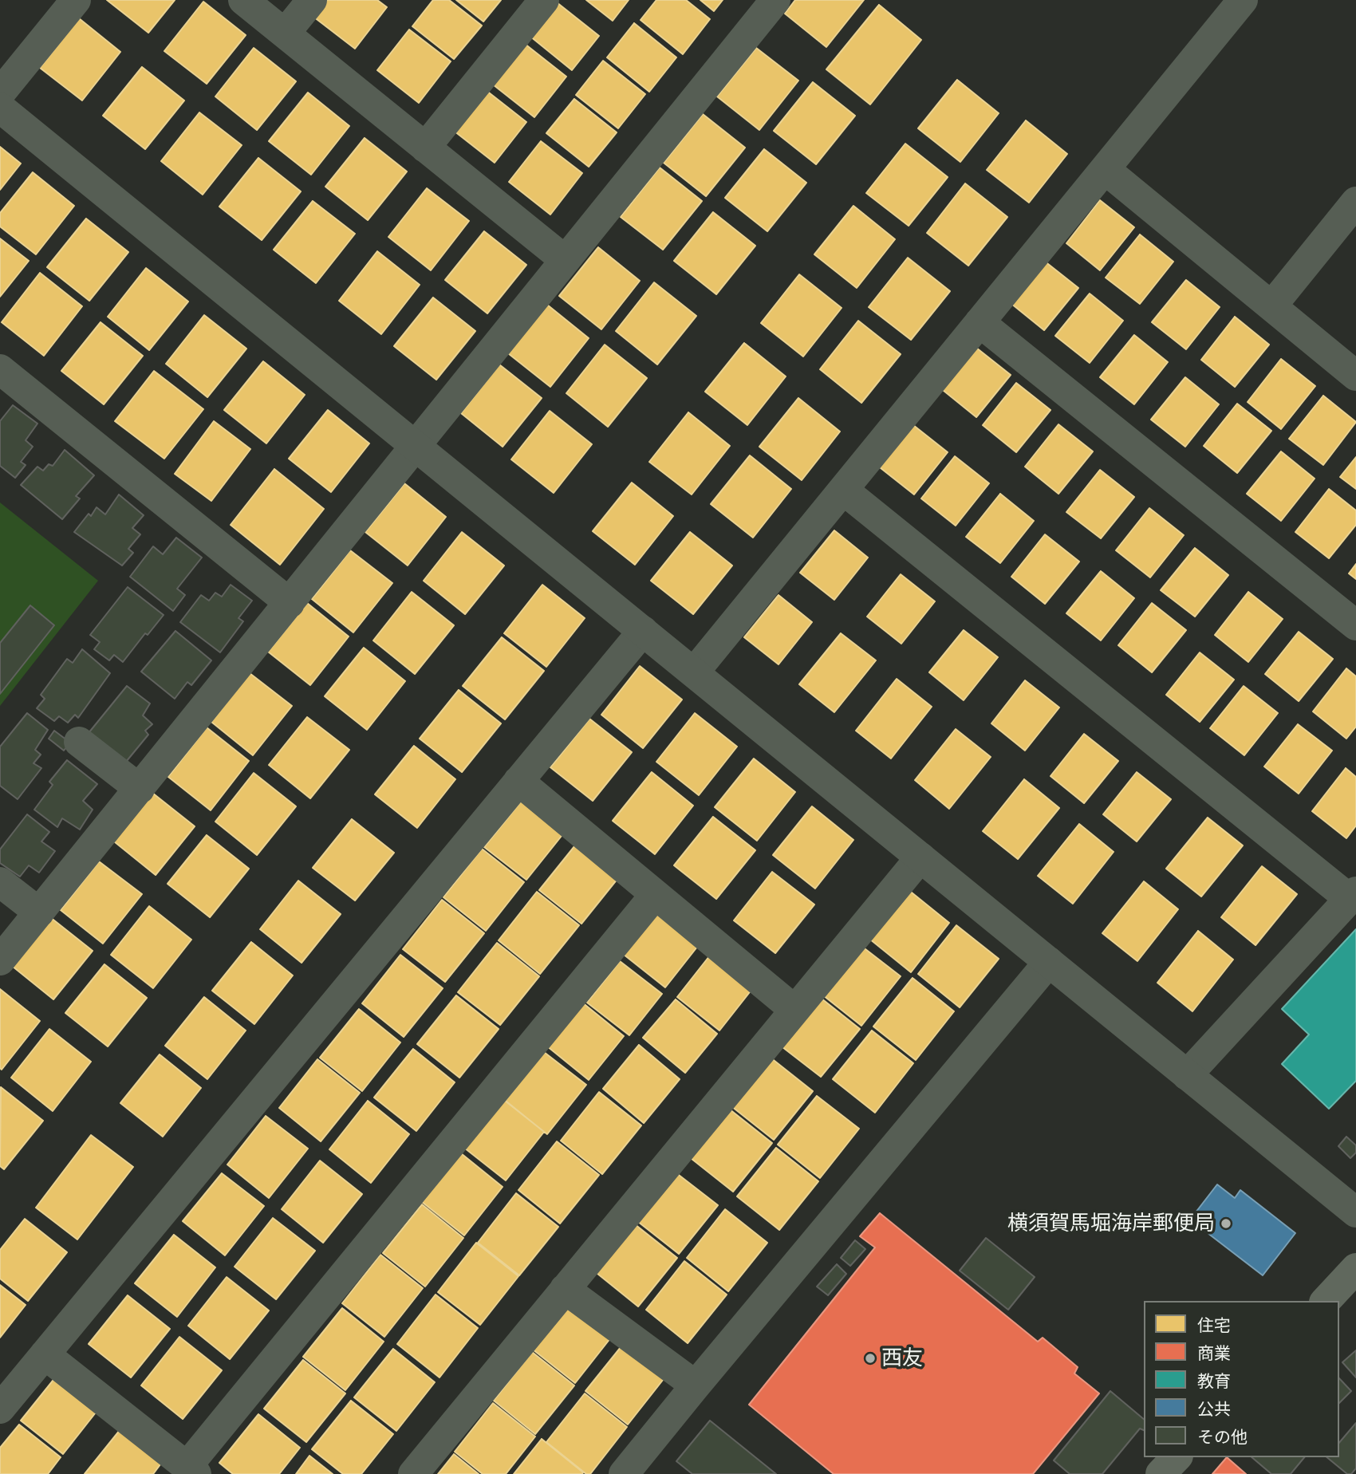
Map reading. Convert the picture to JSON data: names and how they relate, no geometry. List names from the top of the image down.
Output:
{
  "places": ["横須賀馬堀海岸郵便局", "西友"],
  "legend": [
    "住宅",
    "商業",
    "教育",
    "公共",
    "その他"
  ]
}
